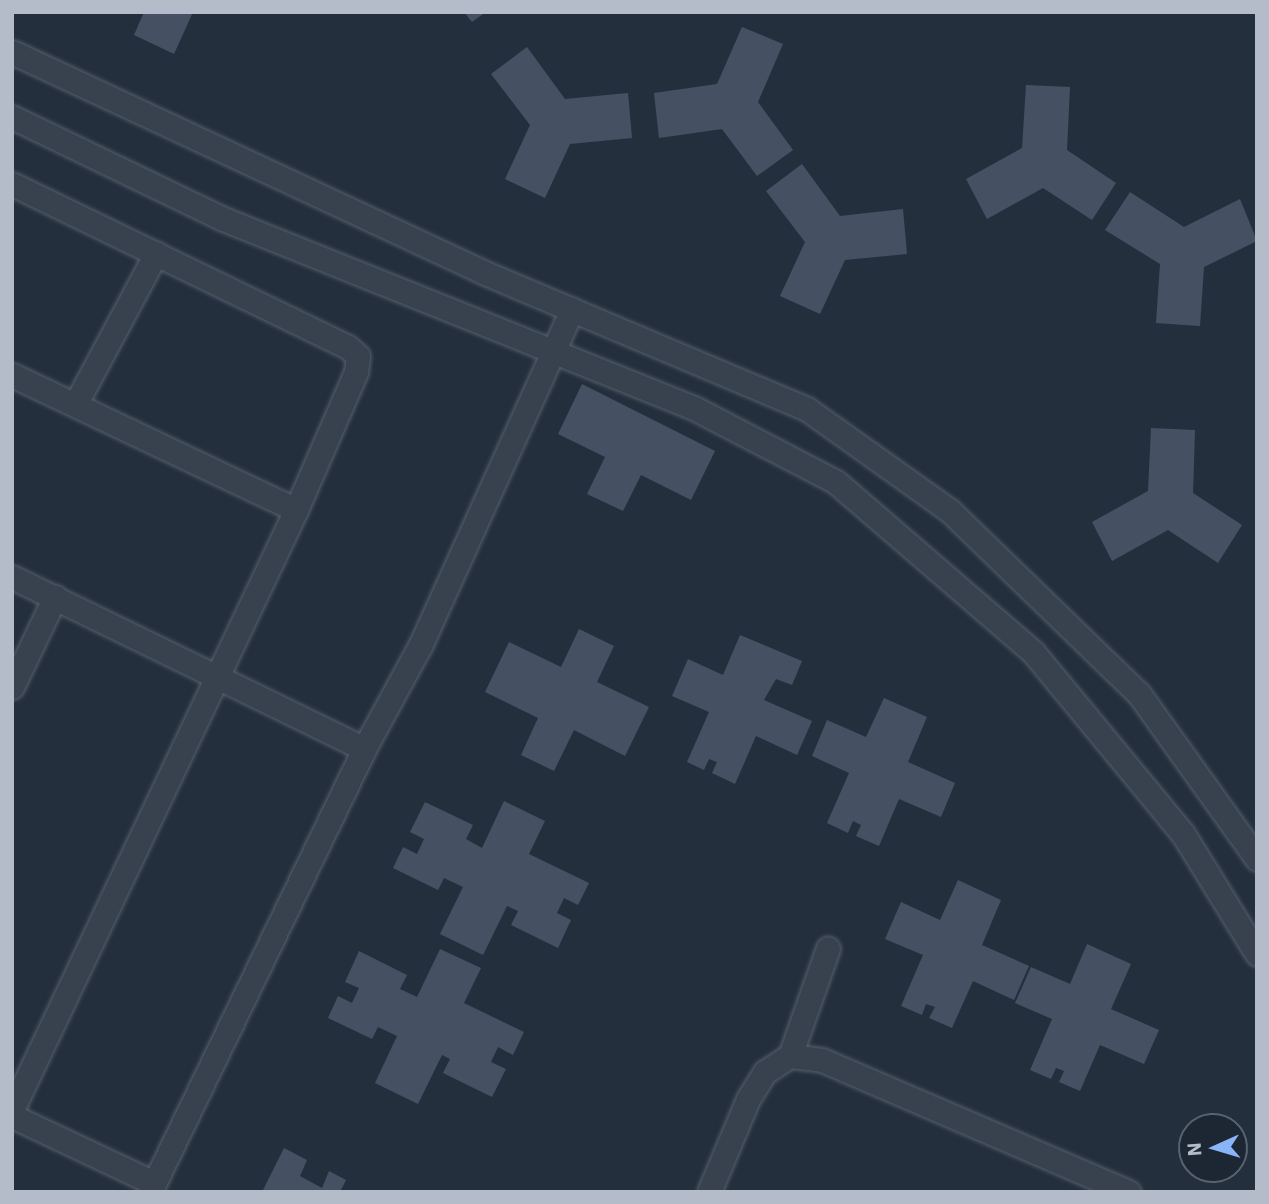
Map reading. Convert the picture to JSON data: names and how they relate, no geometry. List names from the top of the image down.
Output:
{
  "north": "left"
}
